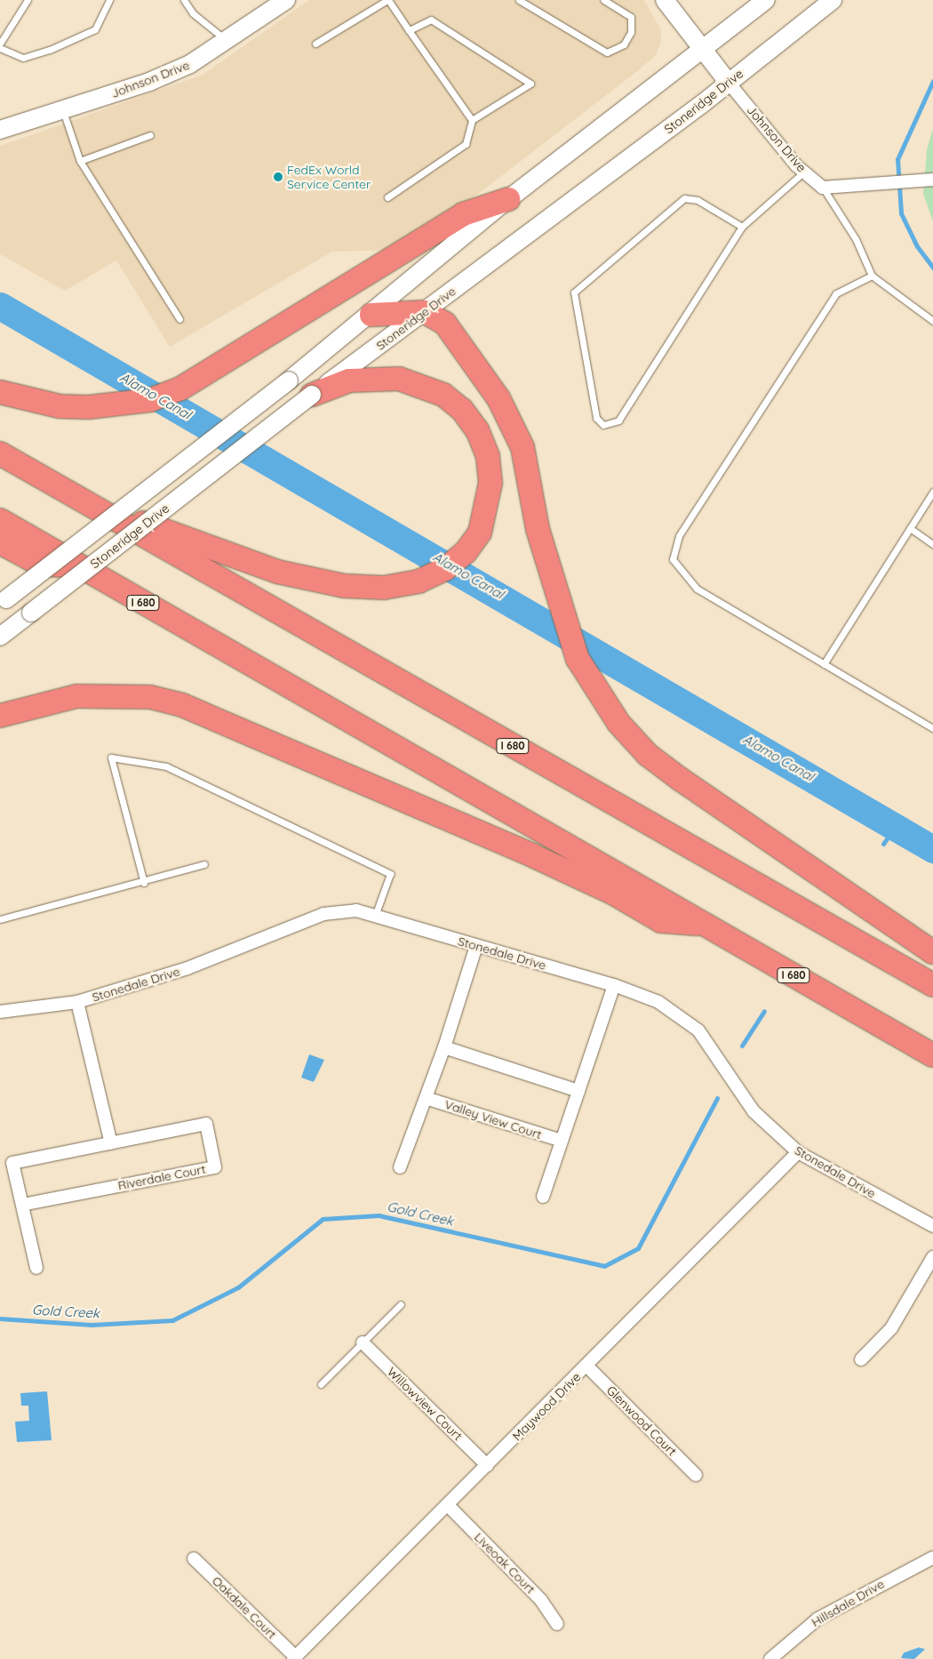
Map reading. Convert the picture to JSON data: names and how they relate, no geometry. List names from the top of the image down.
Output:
{
  "streets": {
    "highway": ["I 680"],
    "main road": ["Johnson Drive", "Stoneridge Drive"],
    "street": [
      "Stonedale Drive",
      "Valley View Court",
      "Riverdale Court",
      "Willowview Court",
      "Maywood Drive",
      "Glenwood Court",
      "Liveoak Court",
      "Hillsdale Drive",
      "Oakdale Court"
    ]
  },
  "crossings": [
    ["Johnson Drive", "Stoneridge Drive"],
    ["Stonedale Drive", "Maywood Drive"],
    ["Willowview Court", "Maywood Drive"],
    ["Maywood Drive", "Glenwood Court"],
    ["Maywood Drive", "Liveoak Court"],
    ["Maywood Drive", "Oakdale Court"]
  ],
  "water": ["Alamo Canal", "Gold Creek"],
  "places": ["FedEx World Service Center"]
}
